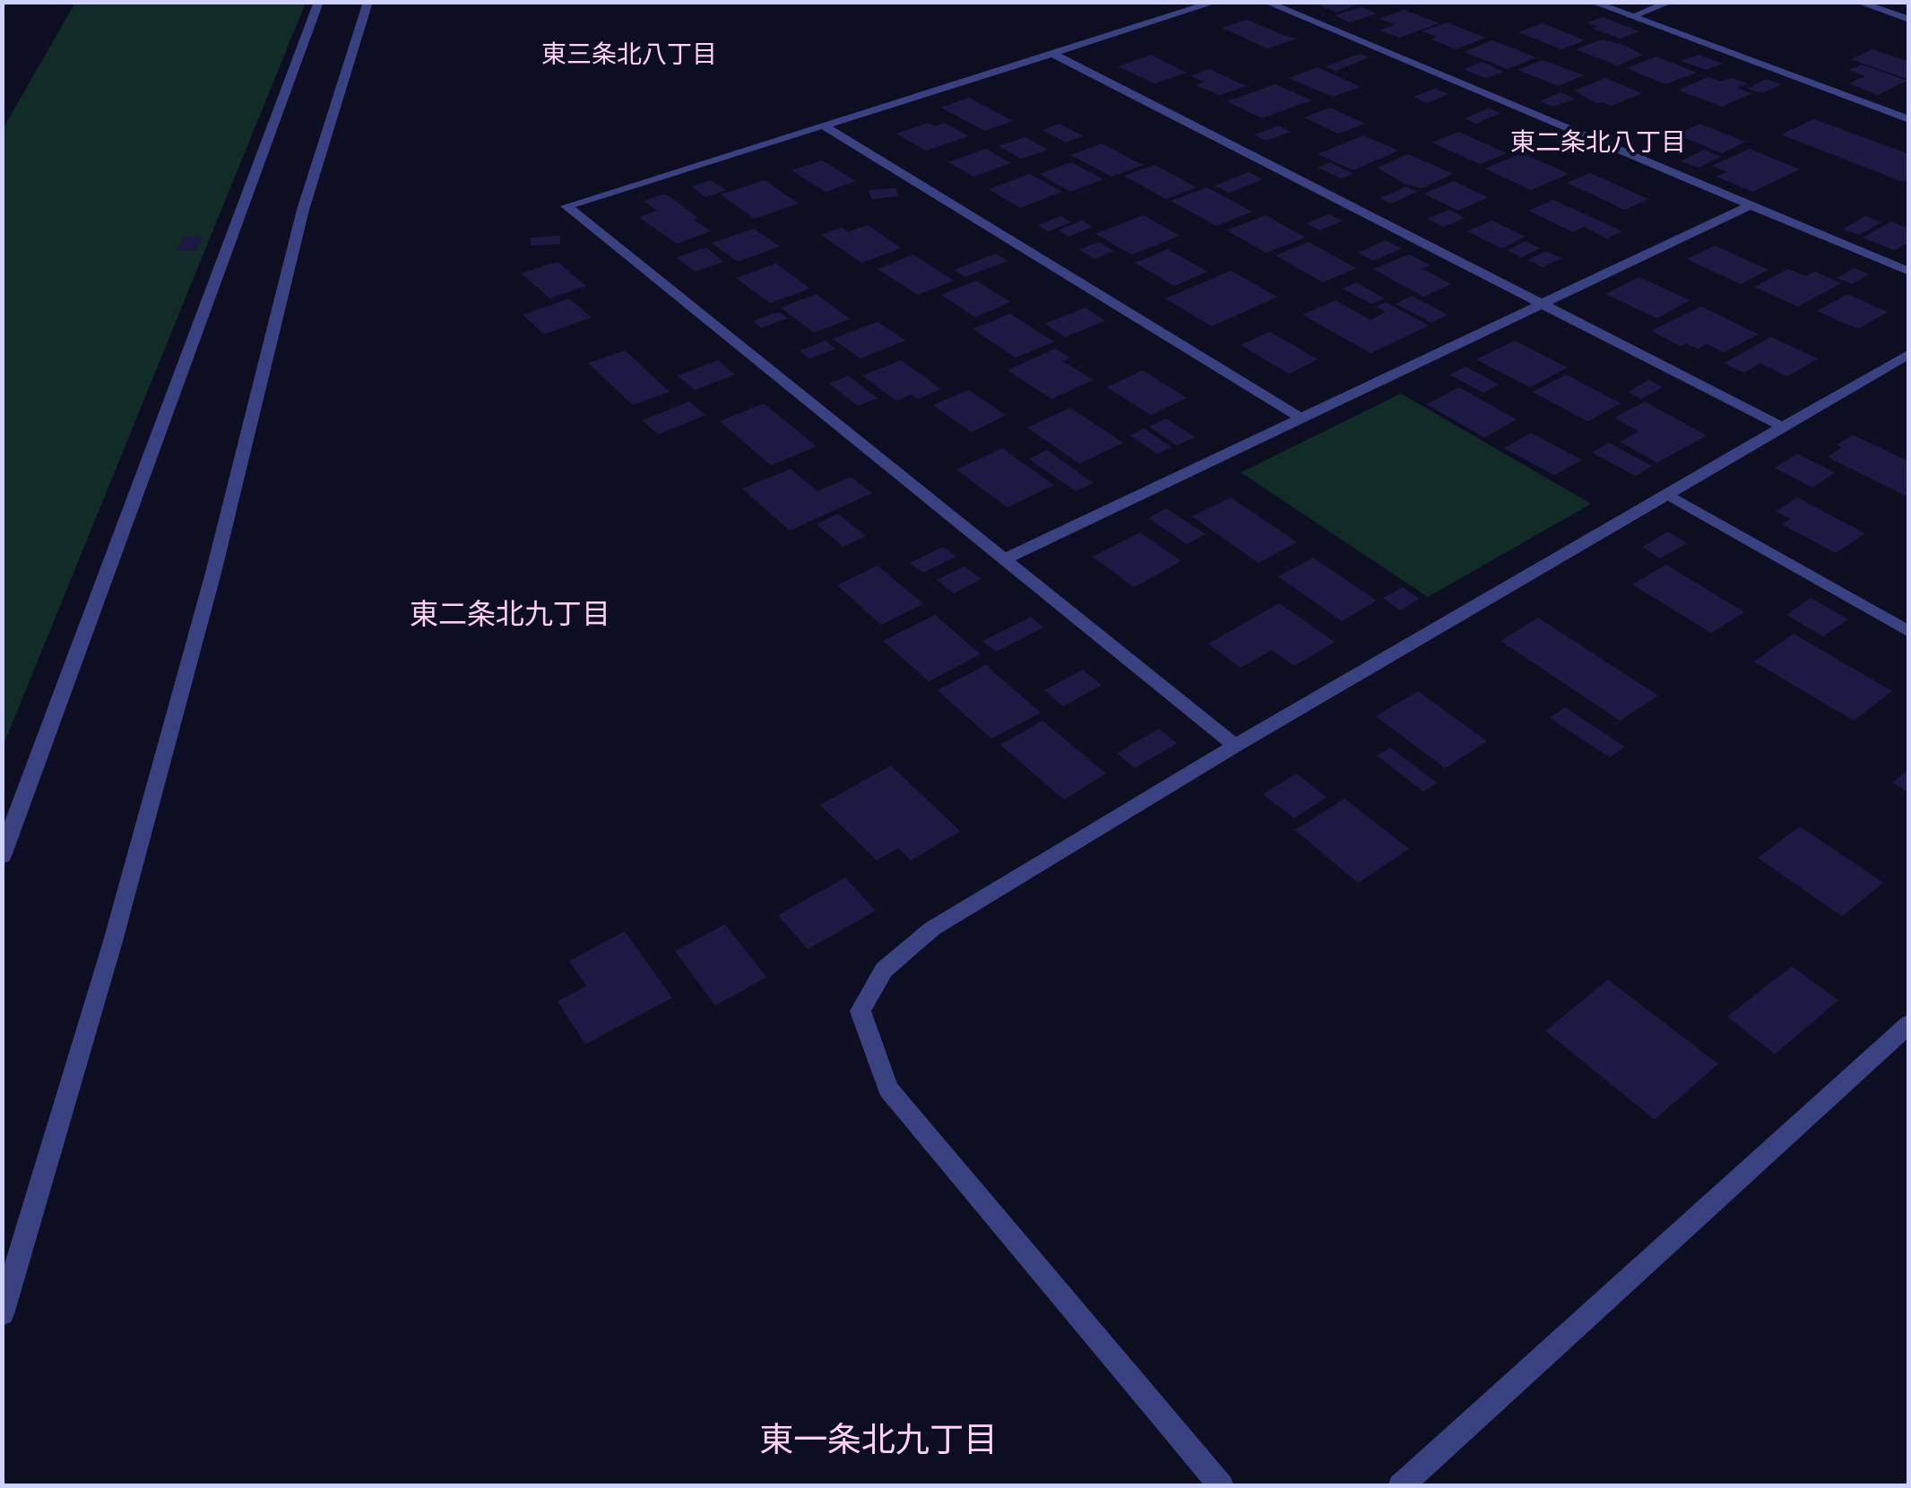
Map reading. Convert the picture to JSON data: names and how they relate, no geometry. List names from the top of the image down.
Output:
{
  "districts": [
    "東三条北八丁目",
    "東二条北八丁目",
    "東二条北九丁目",
    "東一条北九丁目"
  ]
}
